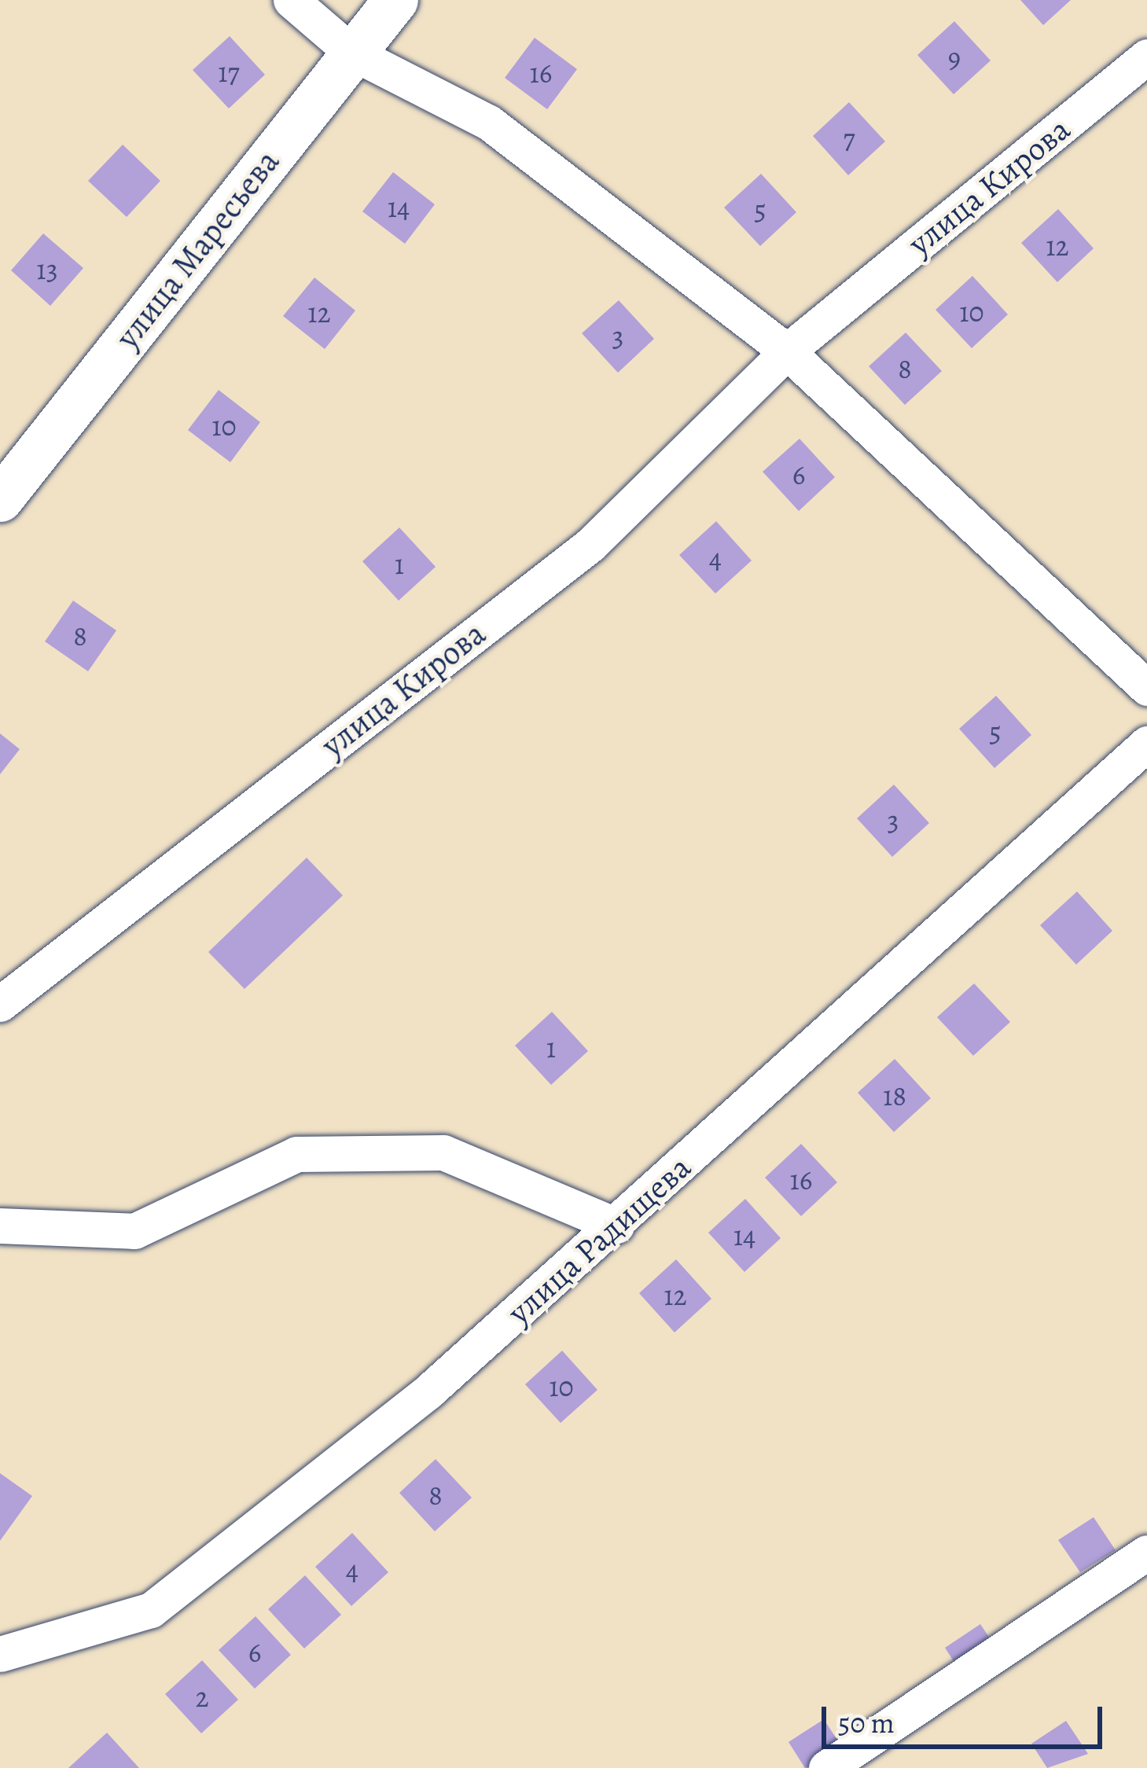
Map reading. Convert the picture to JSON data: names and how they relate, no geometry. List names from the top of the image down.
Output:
{
  "streets": {
    "street": ["улица Кирова", "улица Маресьева", "улица Радищева"]
  },
  "house_numbers": [
    "9",
    "17",
    "16",
    "7",
    "14",
    "5",
    "12",
    "13",
    "10",
    "12",
    "3",
    "8",
    "10",
    "6",
    "4",
    "1",
    "8",
    "5",
    "3",
    "1",
    "18",
    "16",
    "14",
    "12",
    "10",
    "8",
    "4",
    "6",
    "2"
  ],
  "scale_bar": "50 m"
}
